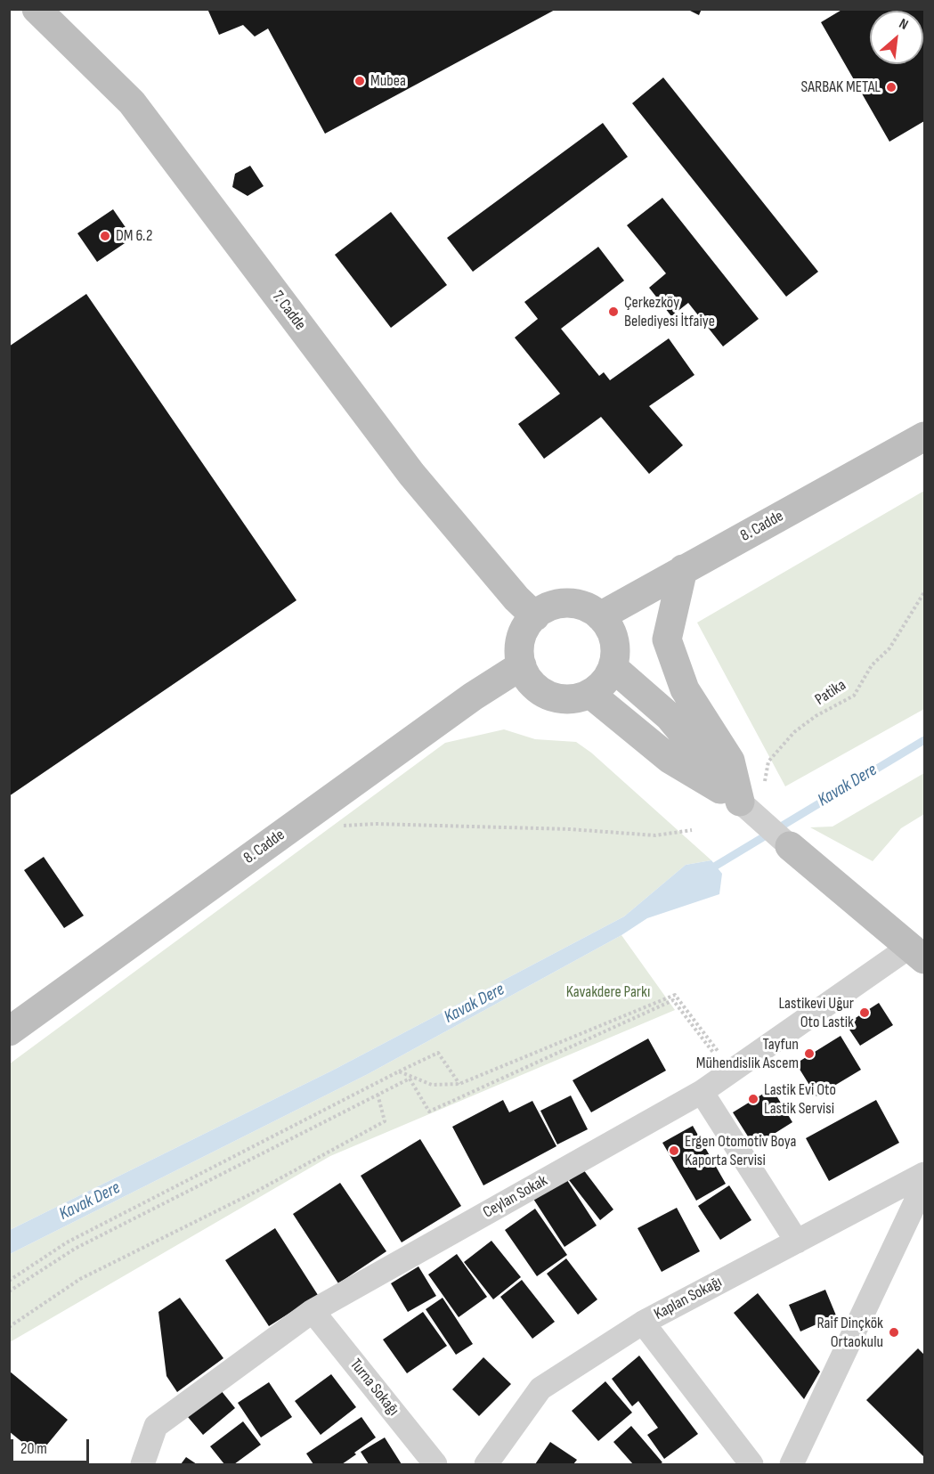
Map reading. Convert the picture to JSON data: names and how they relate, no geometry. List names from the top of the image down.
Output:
{
  "streets": {
    "street": [
      "7. Cadde",
      "8. Cadde",
      "Ceylan Sokak",
      "Kaplan Sokağı",
      "Turna Sokağı"
    ],
    "path": ["Patika"]
  },
  "crossings": [
    ["7. Cadde", "8. Cadde"],
    ["Ceylan Sokak", "Turna Sokağı"]
  ],
  "water": ["Kavak Dere"],
  "parks": ["Kavakdere Parkı"],
  "places": [
    "Mubea",
    "SARBAK METAL",
    "DM 6.2",
    "Çerkezköy Belediyesi İtfaiye",
    "Lastikevi Uğur Oto Lastik",
    "Tayfun Mühendislik Ascem",
    "Lastik Evi Oto Lastik Servisi",
    "Ergen Otomotiv Boya Kaporta Servisi",
    "Raif Dinçkök Ortaokulu"
  ],
  "scale_bar": "20 m",
  "north": "top right"
}
